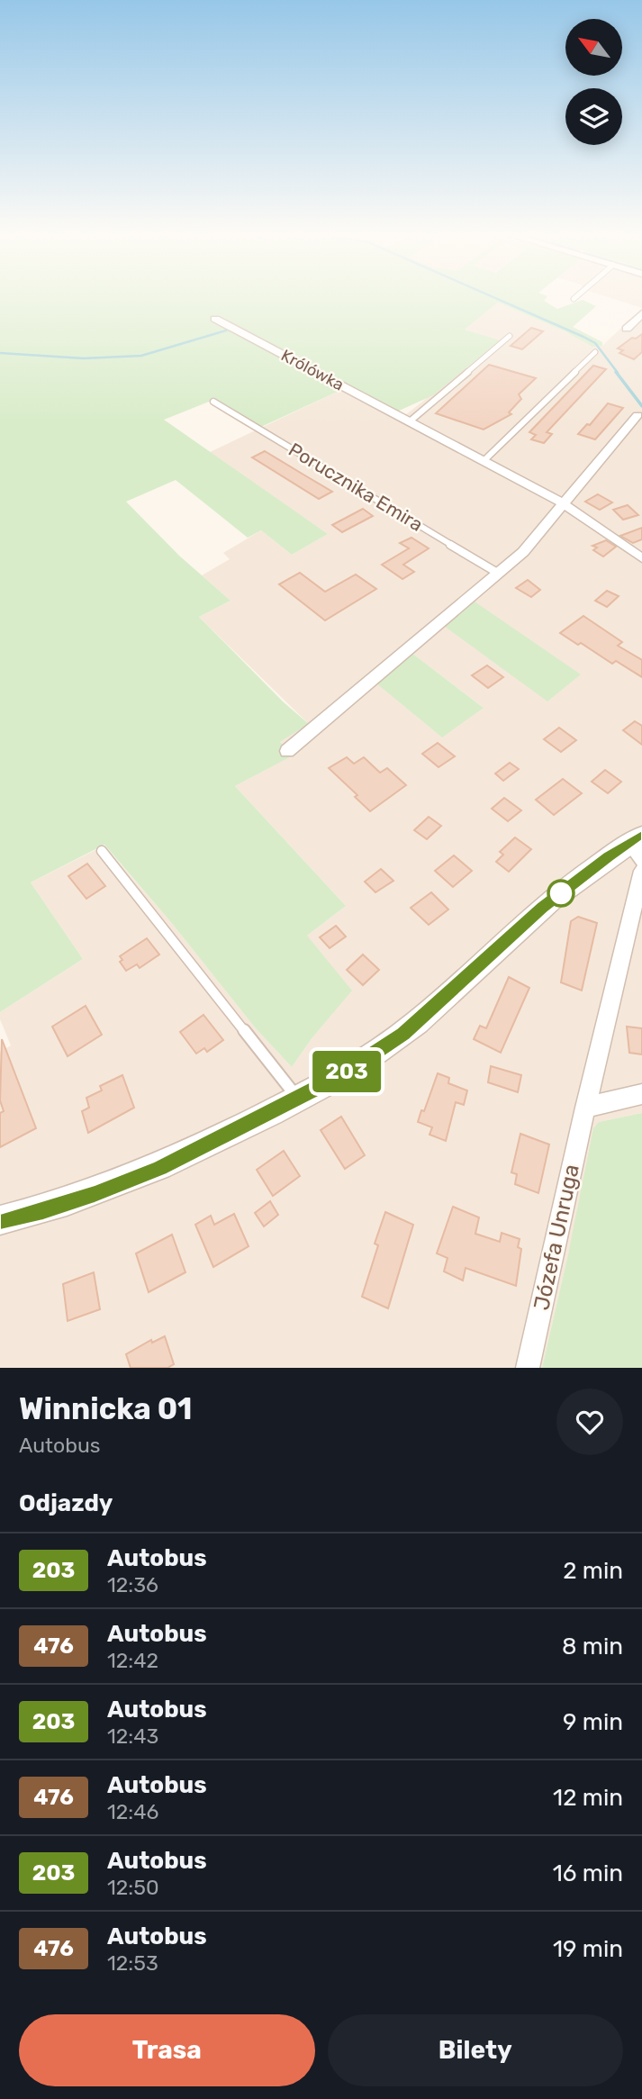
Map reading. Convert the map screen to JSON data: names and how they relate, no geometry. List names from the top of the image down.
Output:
{
  "streets": {
    "street": ["Królówka", "Józefa Unruga"],
    "lane": ["Porucznika Emira"]
  },
  "lines": ["bus line 203"],
  "north": "top left",
  "page": {
    "on_map": "203",
    "heading": [
      ["Winnicka 01", "Autobus"],
      "Odjazdy"
    ],
    "list": [
      {
        "mark": "203",
        "name": "Autobus",
        "note": "12:36",
        "value": "2 min"
      },
      {
        "mark": "476",
        "name": "Autobus",
        "note": "12:42",
        "value": "8 min"
      },
      {
        "mark": "203",
        "name": "Autobus",
        "note": "12:43",
        "value": "9 min"
      },
      {
        "mark": "476",
        "name": "Autobus",
        "note": "12:46",
        "value": "12 min"
      },
      {
        "mark": "203",
        "name": "Autobus",
        "note": "12:50",
        "value": "16 min"
      },
      {
        "mark": "476",
        "name": "Autobus",
        "note": "12:53",
        "value": "19 min"
      }
    ],
    "buttons": ["Trasa", "Bilety"]
  }
}
